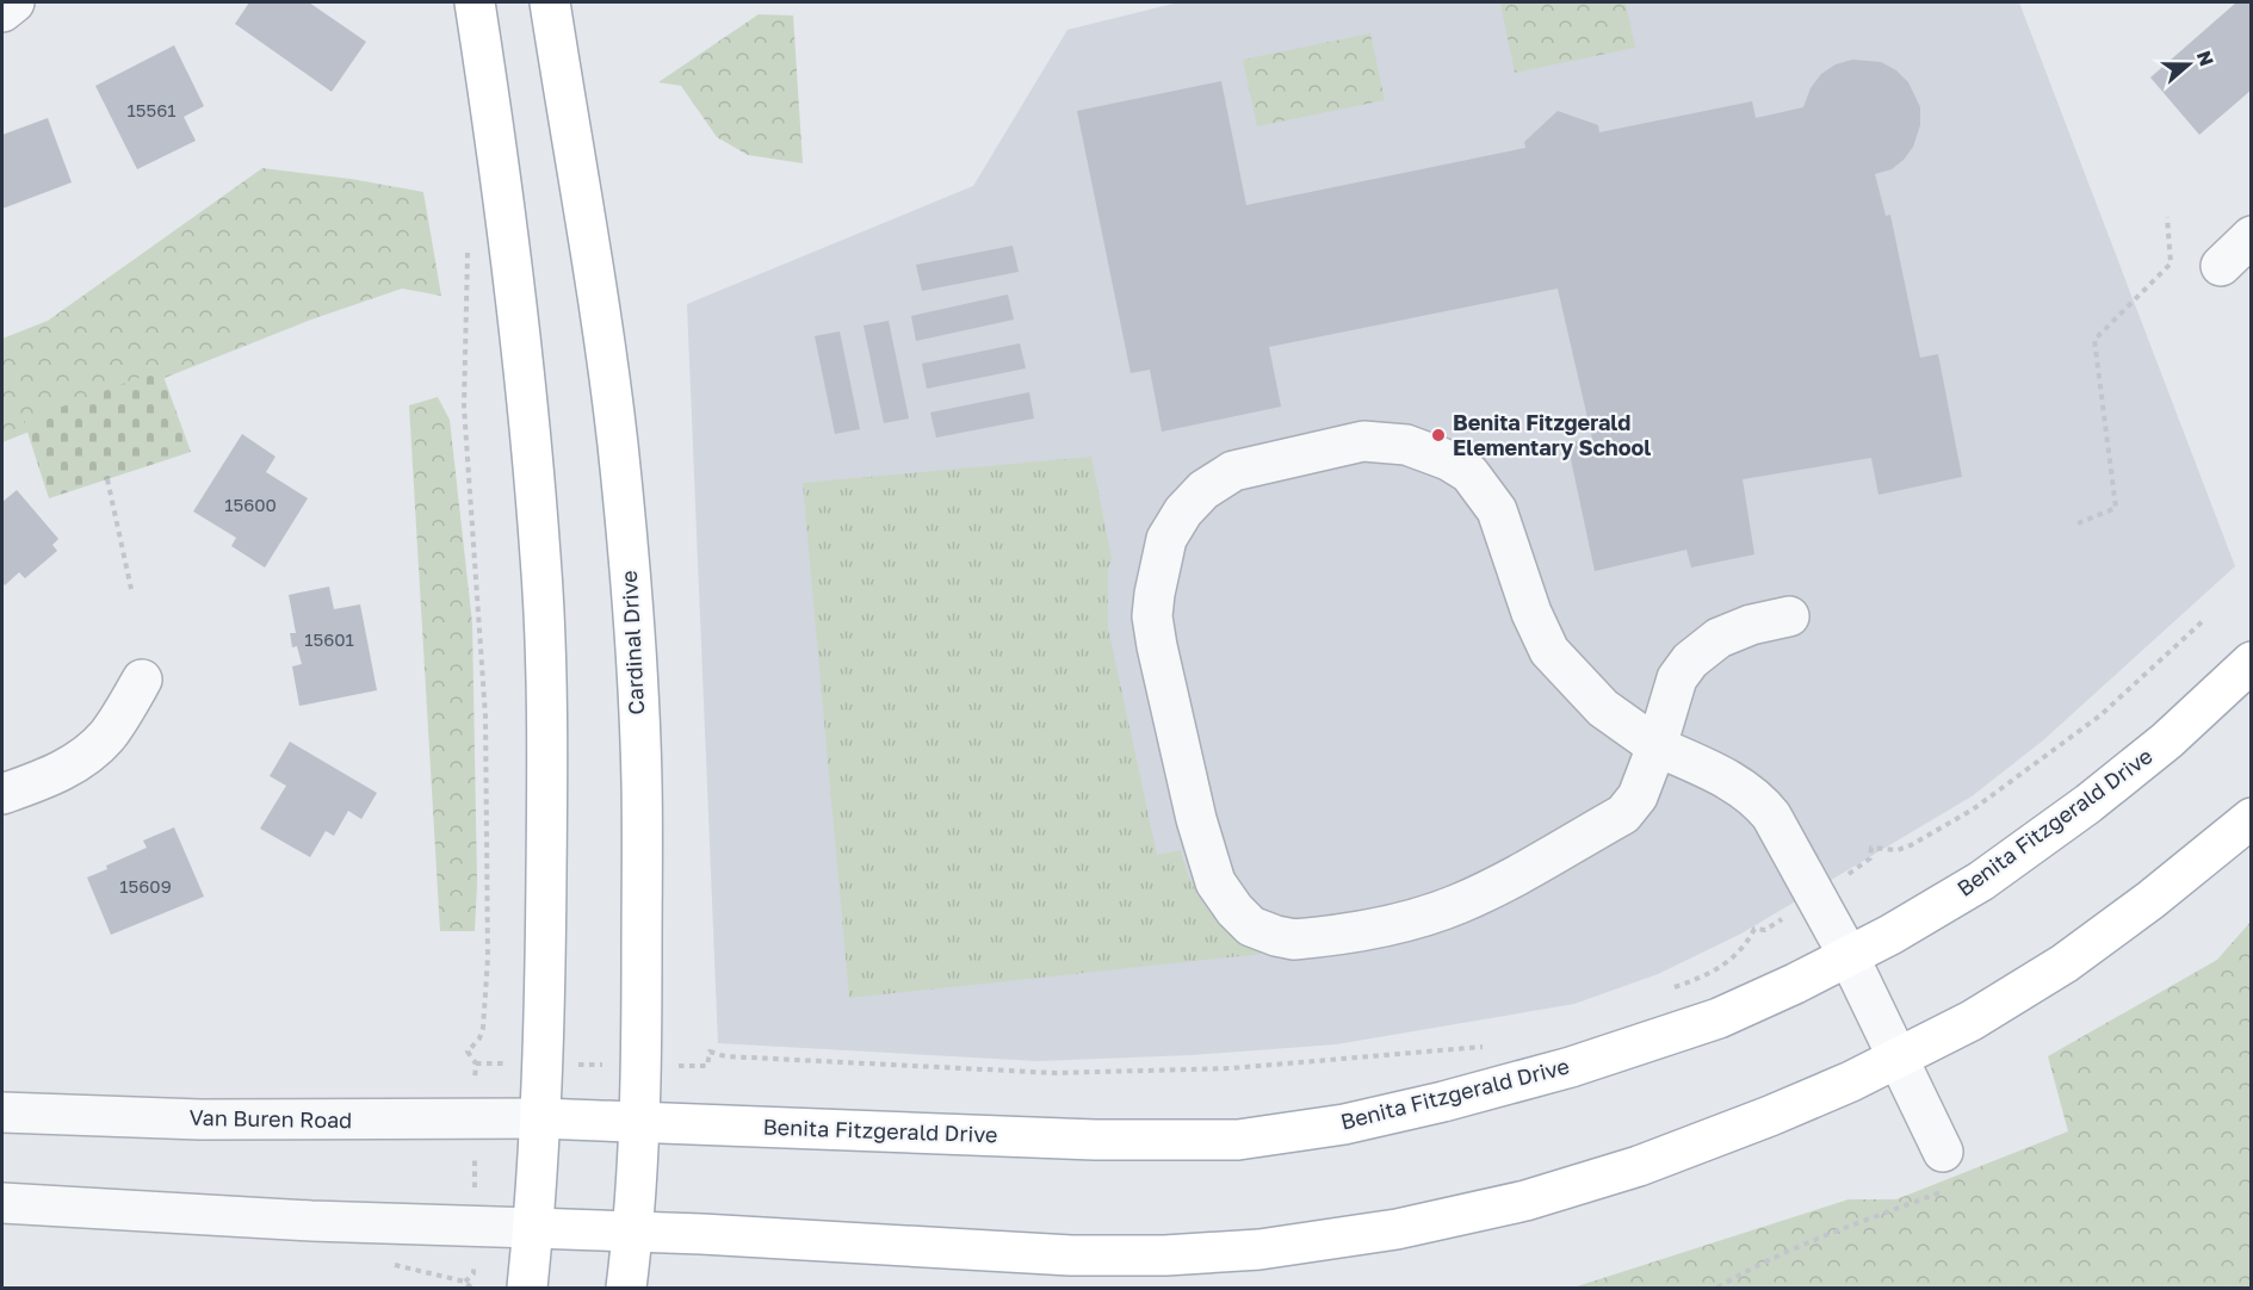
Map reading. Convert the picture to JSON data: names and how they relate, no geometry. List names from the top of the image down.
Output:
{
  "streets": {
    "main road": ["Cardinal Drive", "Benita Fitzgerald Drive"],
    "street": ["Van Buren Road"]
  },
  "crossings": [
    ["Cardinal Drive", "Benita Fitzgerald Drive"],
    ["Benita Fitzgerald Drive", "Van Buren Road"]
  ],
  "places": ["Benita Fitzgerald Elementary School"],
  "house_numbers": [
    "15561",
    "15600",
    "15601",
    "15609"
  ],
  "north": "right"
}
